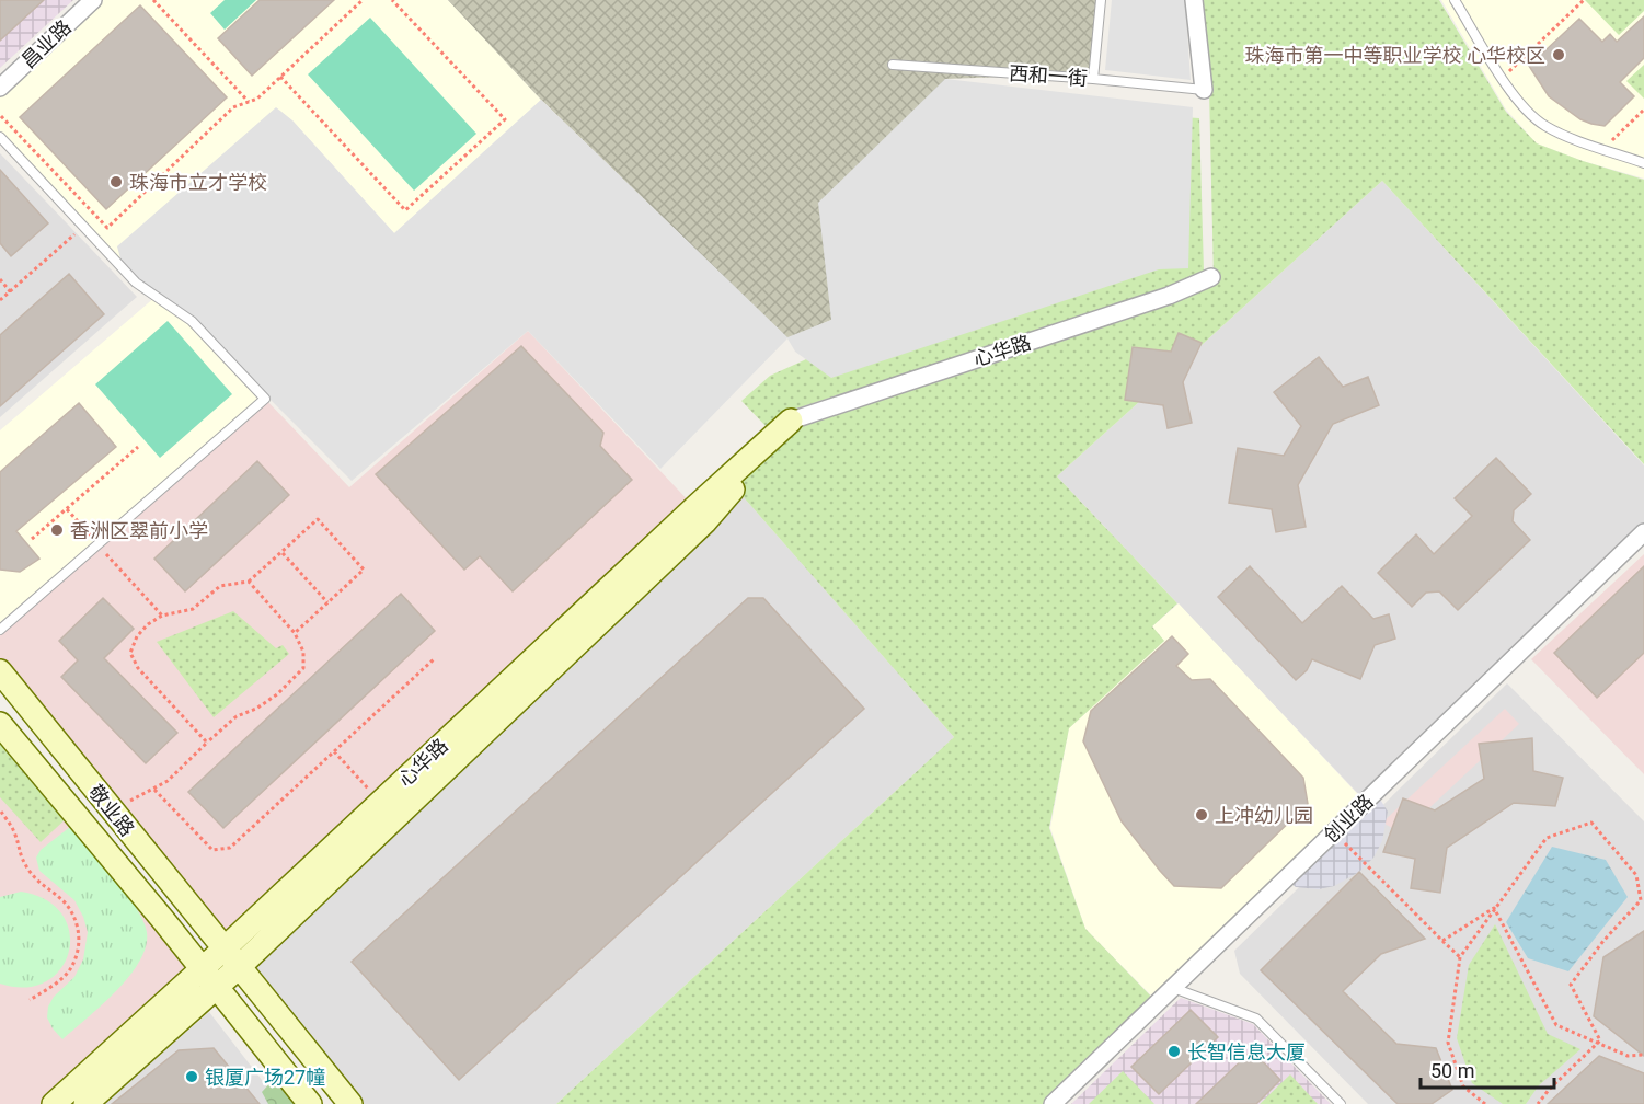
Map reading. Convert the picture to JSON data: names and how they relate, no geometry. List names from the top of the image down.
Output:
{
  "streets": {
    "street": [
      "昌业路",
      "心华路",
      "敬业路",
      "创业路"
    ],
    "lane": ["西和一街"]
  },
  "crossings": [
    ["心华路", "敬业路"]
  ],
  "places": [
    "珠海市第一中等职业学校 心华校区",
    "珠海市立才学校",
    "香洲区翠前小学",
    "上冲幼儿园",
    "长智信息大厦",
    "银厦广场27幢"
  ],
  "scale_bar": "50 m"
}
